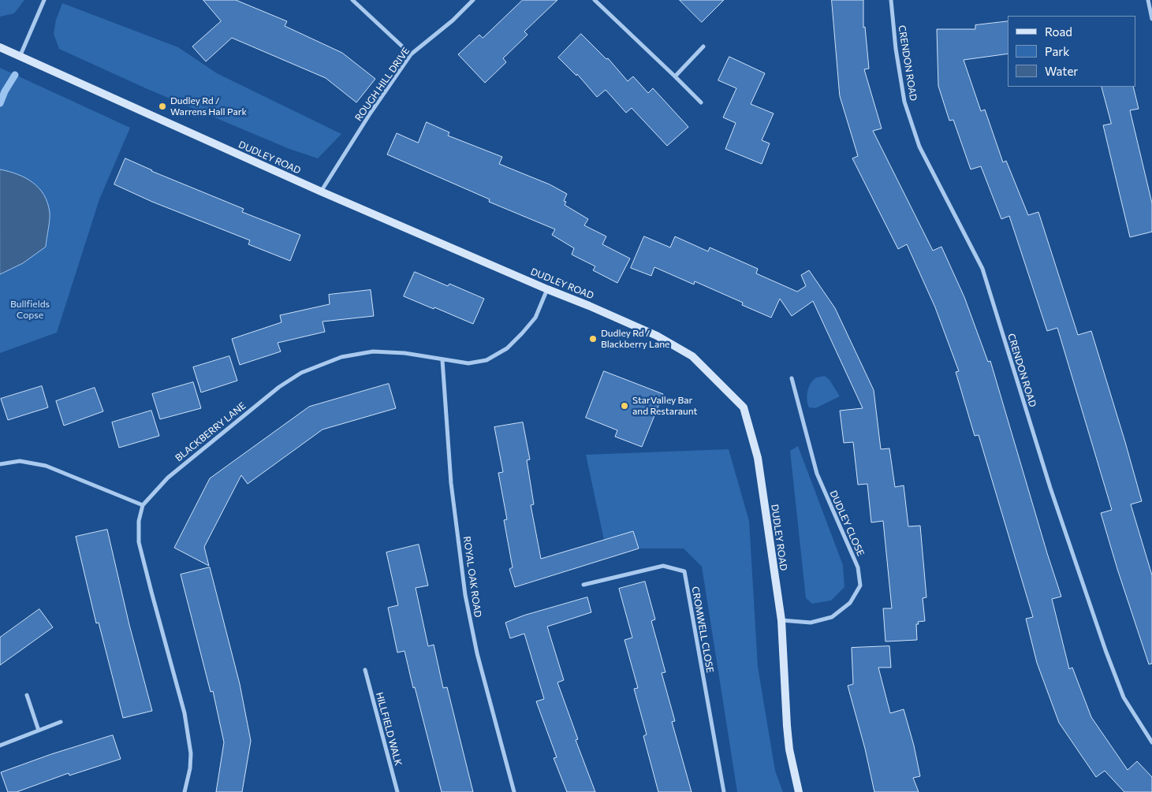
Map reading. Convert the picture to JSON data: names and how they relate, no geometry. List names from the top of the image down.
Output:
{
  "streets": {
    "main road": ["DUDLEY ROAD"],
    "street": [
      "CRENDON ROAD",
      "ROUGH HILL DRIVE",
      "BLACKBERRY LANE",
      "DUDLEY CLOSE",
      "ROYAL OAK ROAD",
      "CROMWELL CLOSE",
      "HILLFIELD WALK"
    ]
  },
  "crossings": [
    ["ROUGH HILL DRIVE", "DUDLEY ROAD"],
    ["DUDLEY ROAD", "BLACKBERRY LANE"],
    ["DUDLEY ROAD", "DUDLEY CLOSE"],
    ["BLACKBERRY LANE", "ROYAL OAK ROAD"]
  ],
  "parks": ["Bullfields Copse"],
  "places": ["Dudley Rd / Warrens Hall Park", "Dudley Rd / Blackberry Lane", "StarValley Bar and Restaraunt"],
  "legend": ["Road", "Park", "Water"]
}
